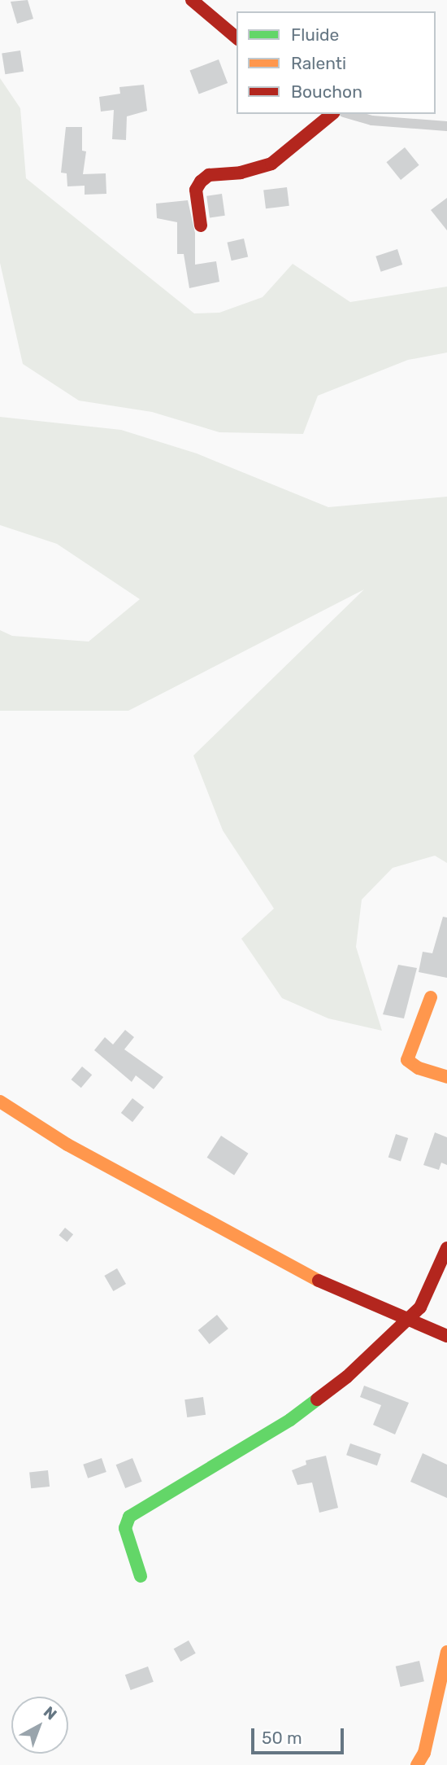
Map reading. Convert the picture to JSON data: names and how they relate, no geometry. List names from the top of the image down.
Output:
{
  "legend": ["Fluide", "Ralenti", "Bouchon"],
  "scale_bar": "50 m",
  "north": "top right"
}
